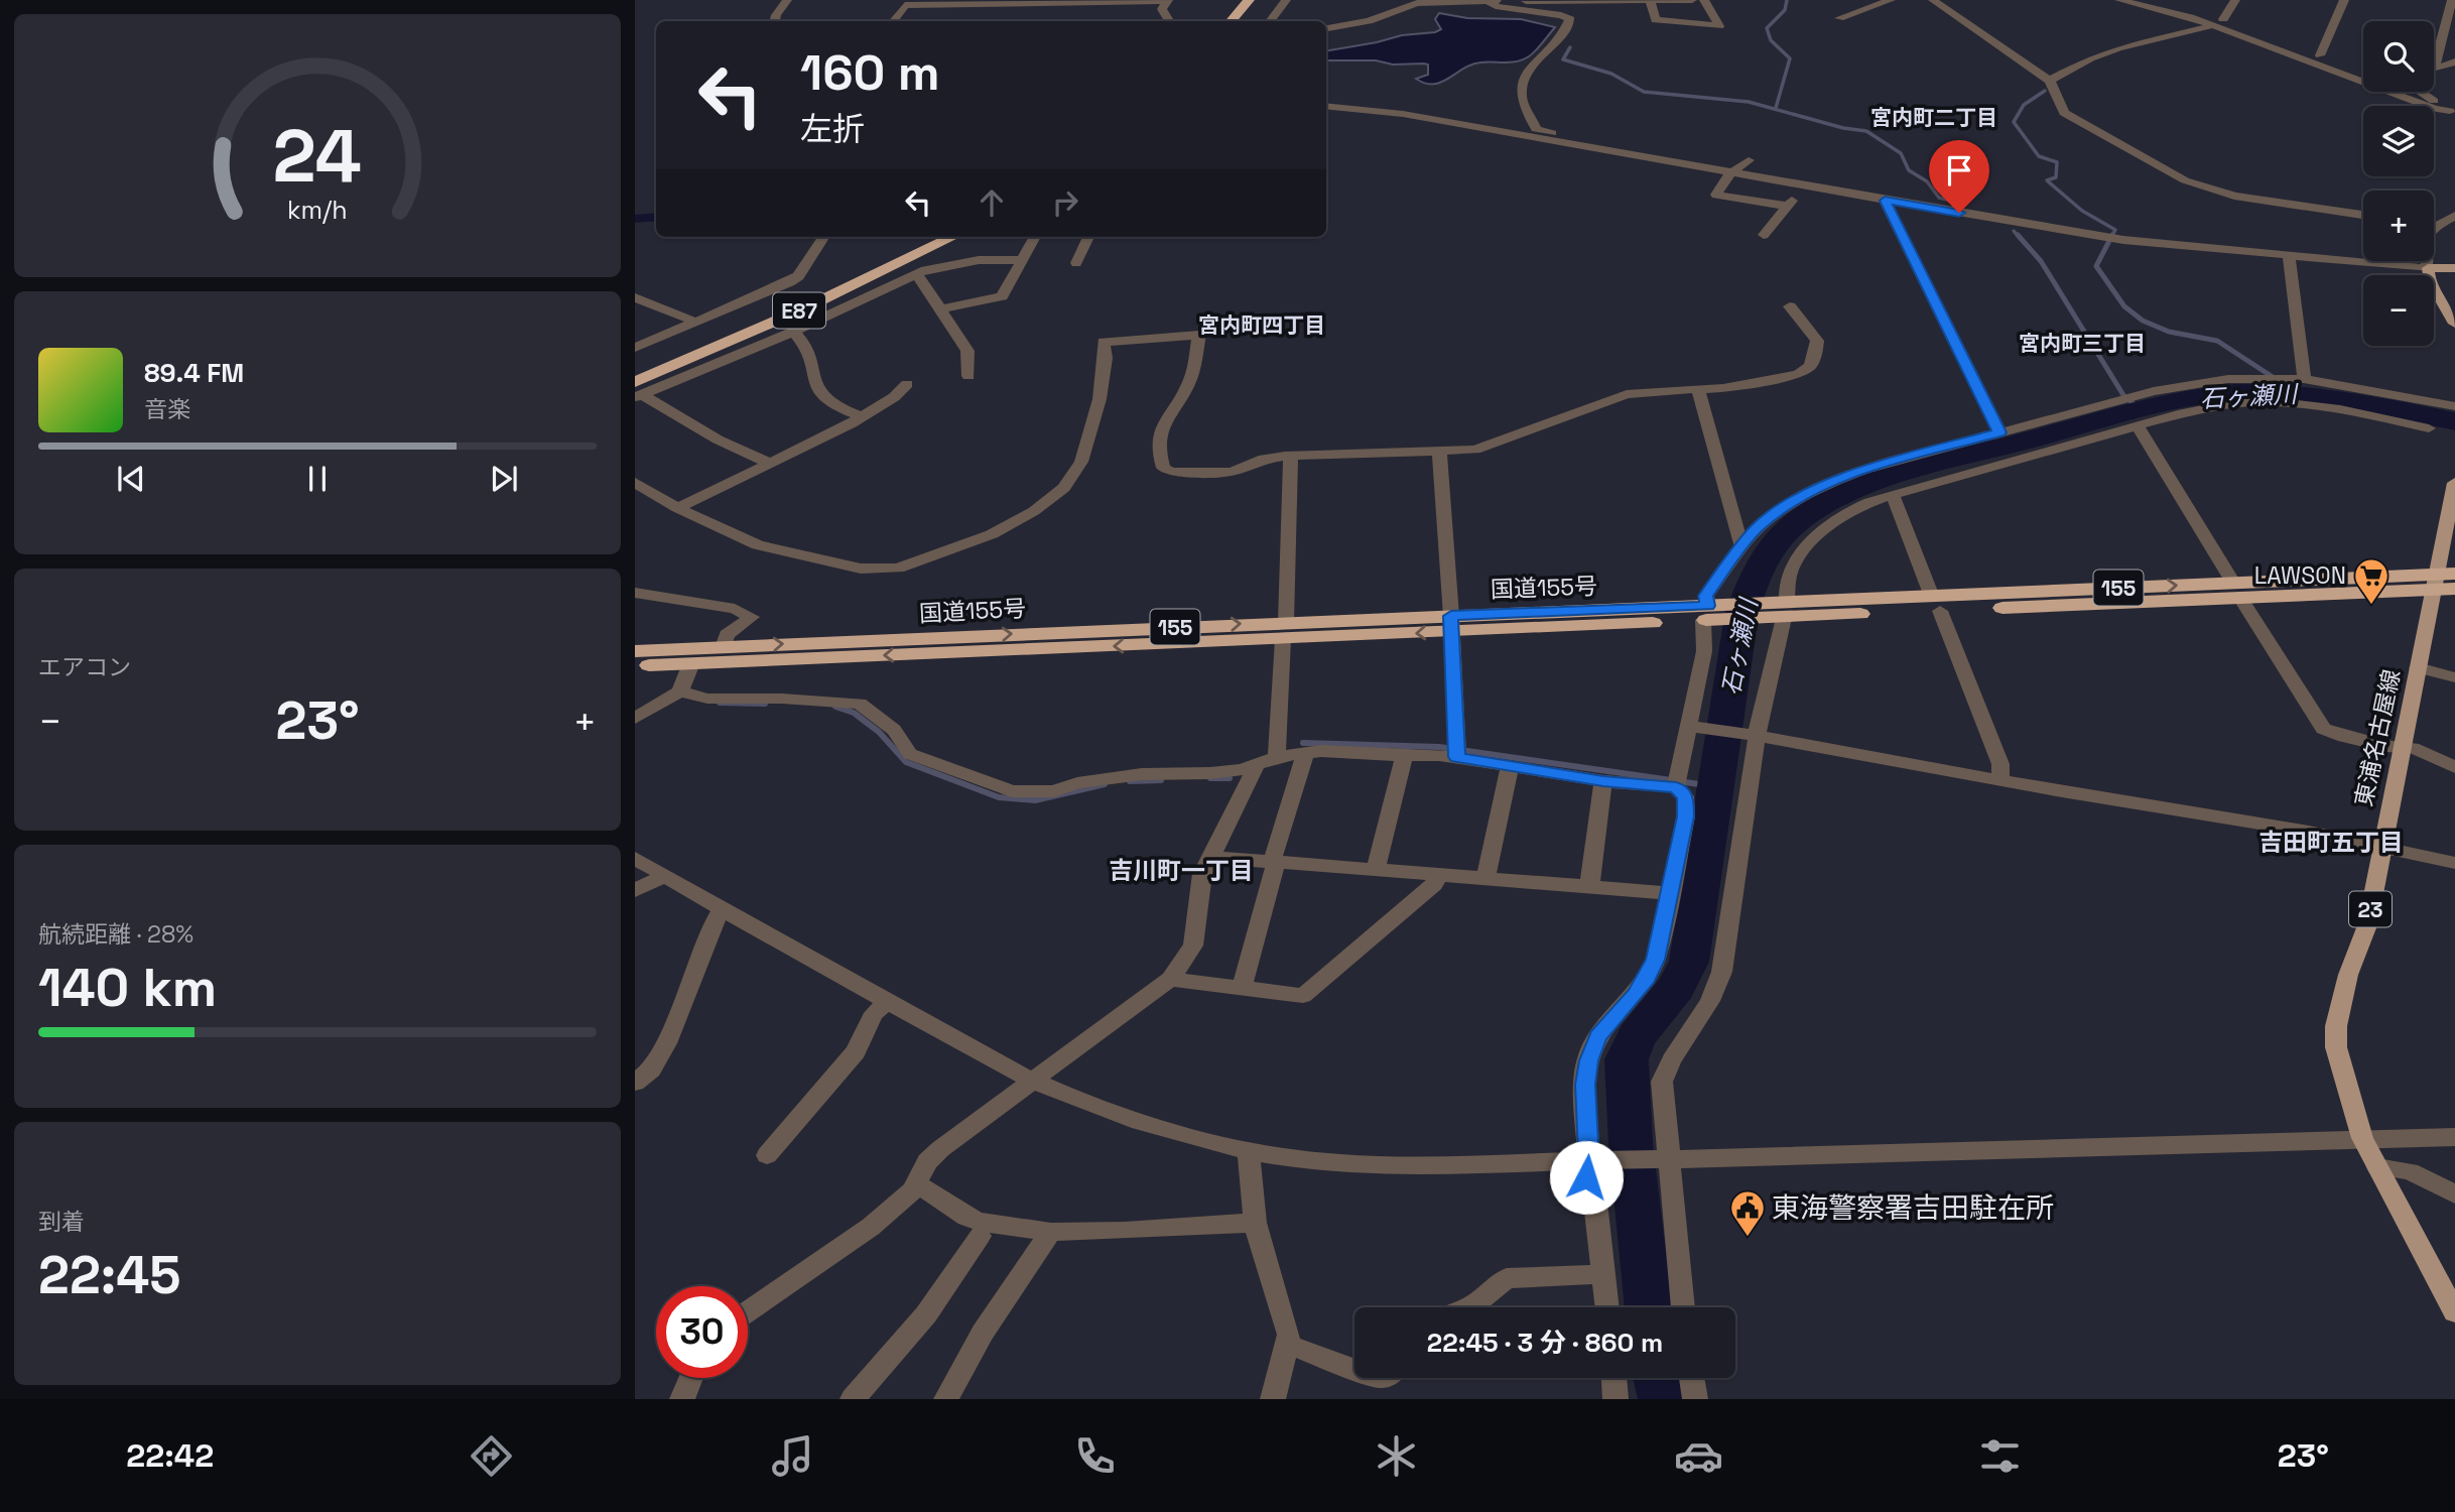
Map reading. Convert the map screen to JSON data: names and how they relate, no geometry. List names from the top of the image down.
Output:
{
  "streets": {
    "highway": ["E87", "国道155号", "155"],
    "main road": ["東浦名古屋線", "23"]
  },
  "crossings": [
    ["国道155号", "東浦名古屋線"]
  ],
  "districts": [
    "宮内町二丁目",
    "宮内町四丁目",
    "宮内町三丁目",
    "吉田町五丁目",
    "吉川町一丁目"
  ],
  "water": ["石ヶ瀬川"],
  "places": {
    "supermarket": ["LAWSON"],
    "public building": ["東海警察署吉田駐在所"]
  },
  "page": {
    "map_buttons": ["+", "−"],
    "turn": ["160 m", "左折"],
    "song": ["89.4 FM", "音楽"],
    "tile": [
      "エアコン",
      ["航続距離 · 28%", "140 km"],
      ["到着", "22:45"]
    ],
    "heat": ["−", "23°", "+"],
    "limit": "30",
    "trip": "22:45 · 3 分 · 860 m",
    "tabs": ["22:42", "23°"],
    "gauge": ["24", "km/h"]
  }
}
